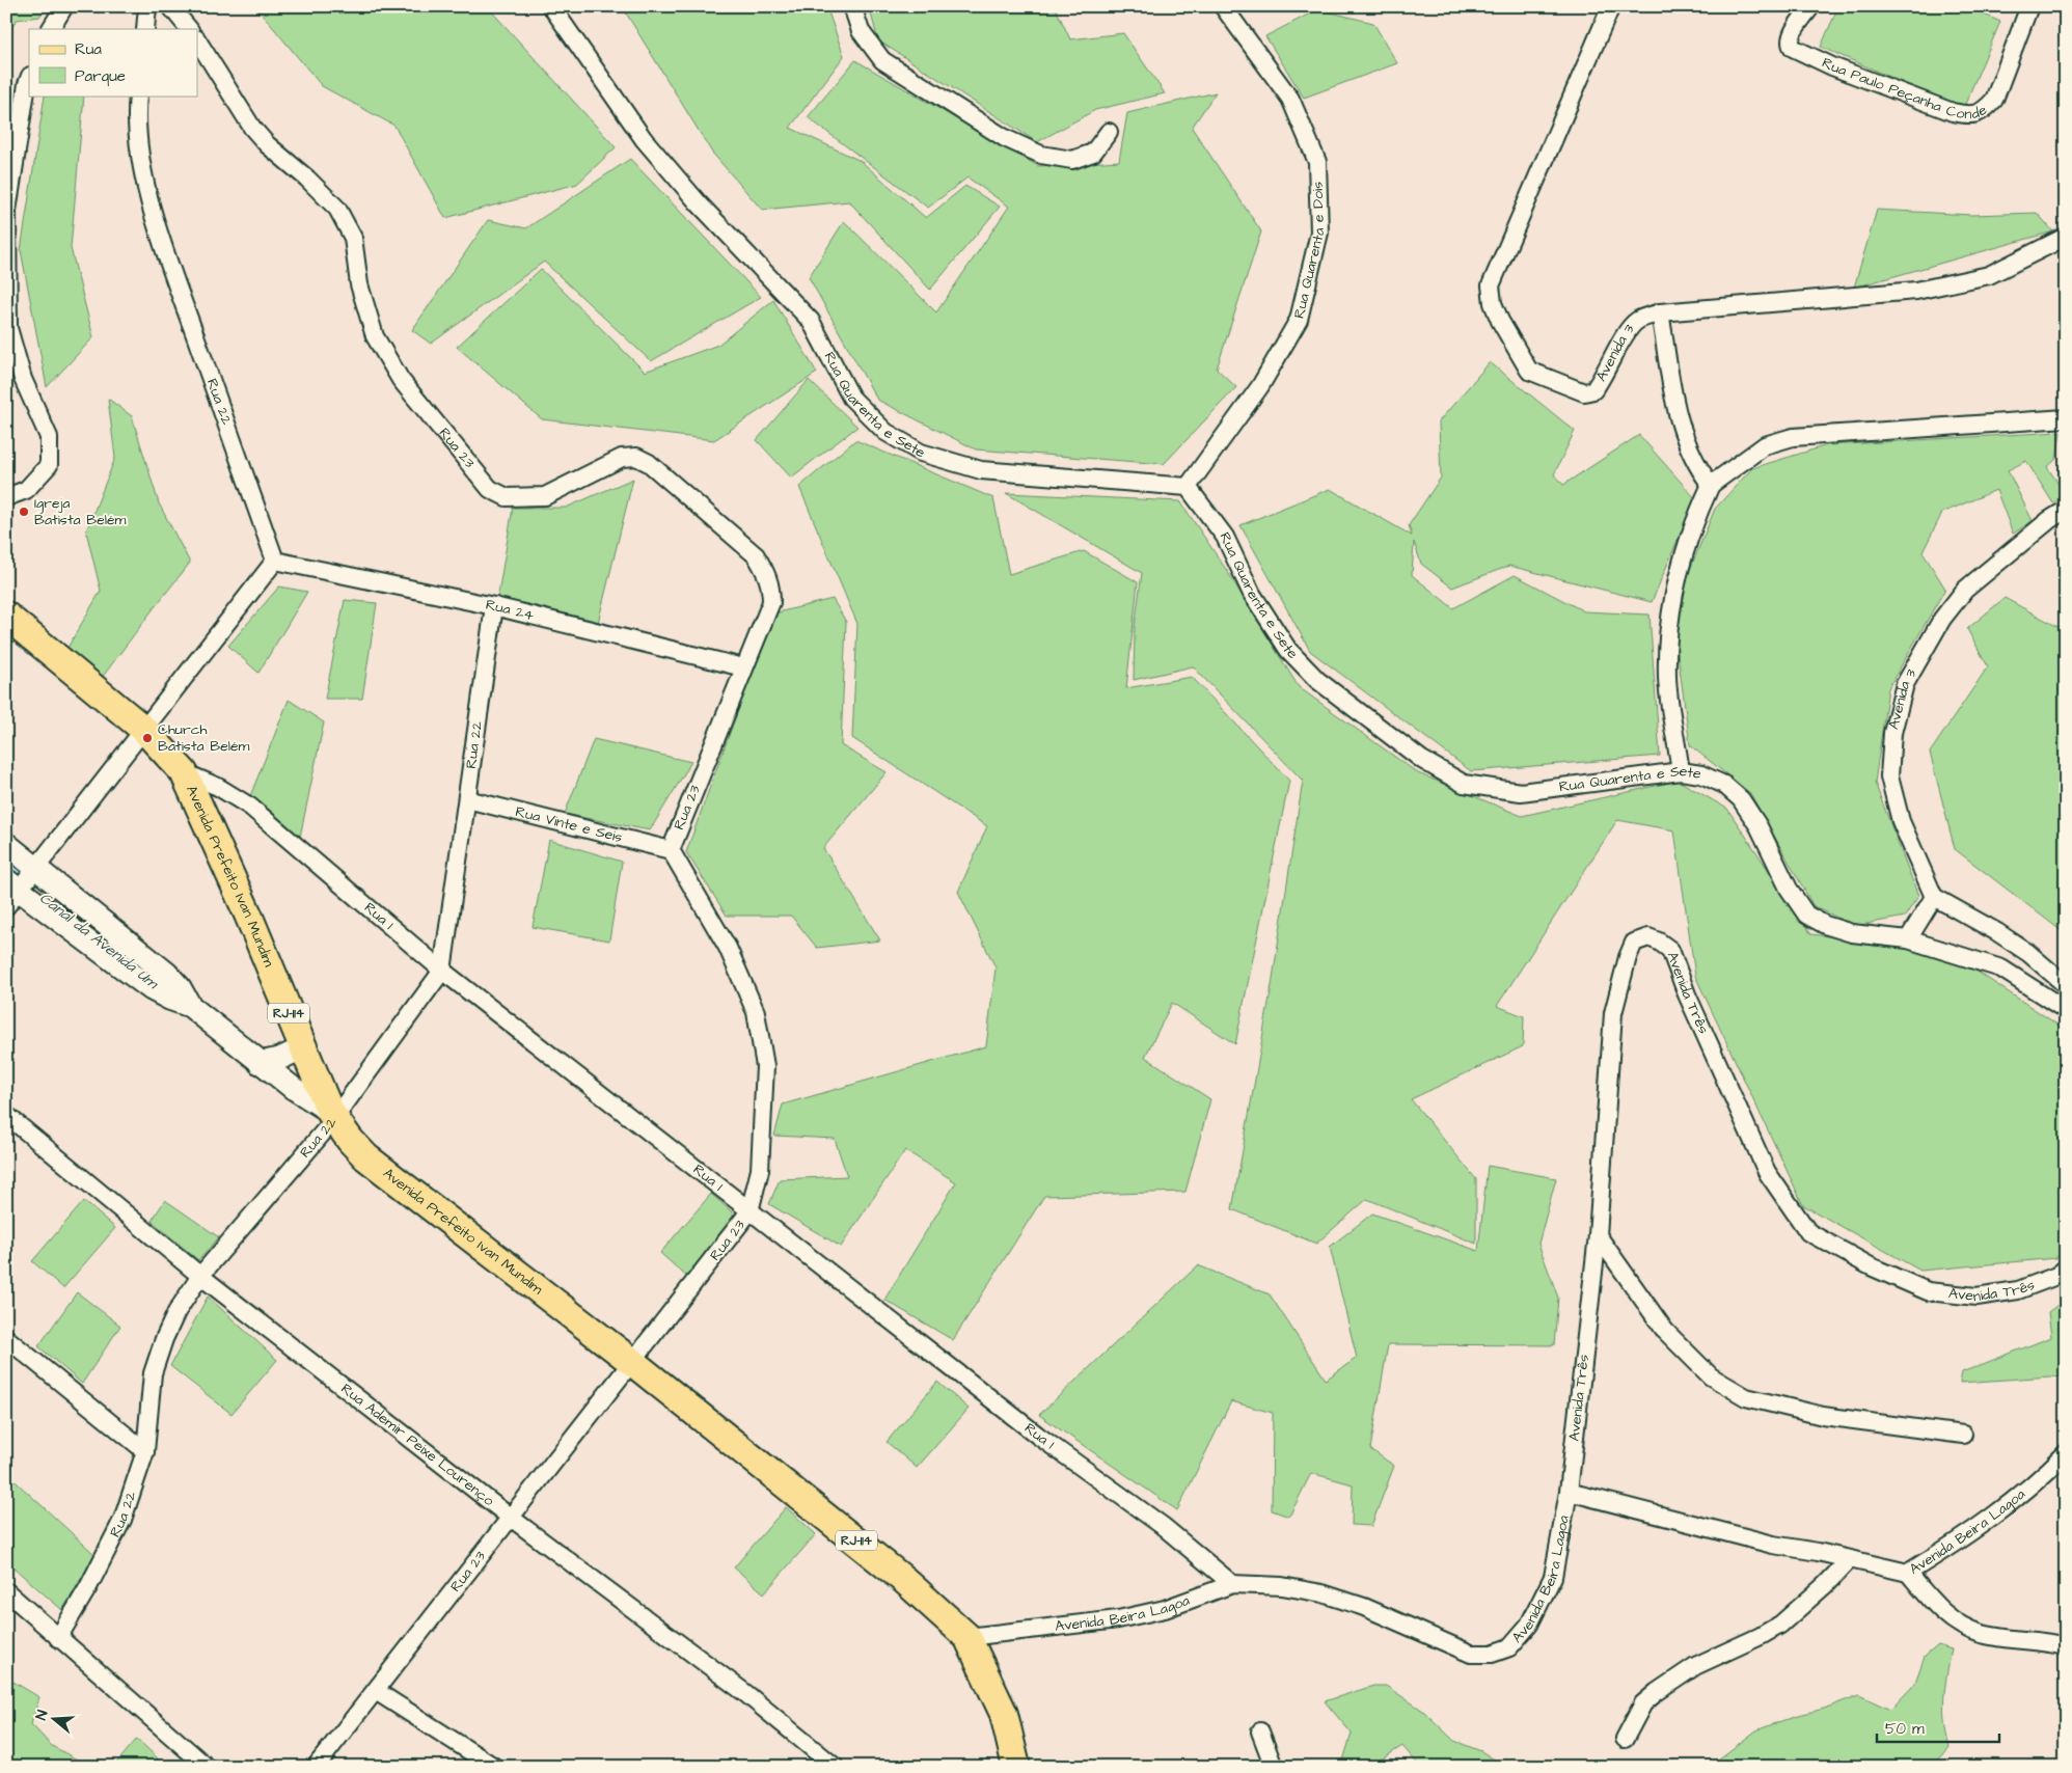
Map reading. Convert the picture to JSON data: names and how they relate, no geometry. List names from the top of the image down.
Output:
{
  "streets": {
    "main road": ["Avenida Prefeito Ivan Mundim", "RJ-114"],
    "street": [
      "Rua Paulo Peçanha Conde",
      "Rua Quarenta e Dois",
      "Avenida 3",
      "Rua Quarenta e Sete",
      "Rua 22",
      "Rua 23",
      "Rua 24",
      "Rua Vinte e Seis",
      "Rua 1",
      "Avenida Três",
      "Rua Ademir Peixe Lourenço",
      "Avenida Beira Lagoa"
    ]
  },
  "crossings": [
    ["Rua Quarenta e Dois", "Rua Quarenta e Sete"],
    ["Rua 22", "Rua 24"],
    ["Rua 22", "Rua Vinte e Seis"],
    ["Rua 22", "Avenida Prefeito Ivan Mundim"],
    ["Rua 22", "Rua 1"],
    ["Rua 22", "Rua Ademir Peixe Lourenço"],
    ["Rua 23", "Rua 24"],
    ["Rua 23", "Rua Vinte e Seis"],
    ["Rua 23", "Avenida Prefeito Ivan Mundim"],
    ["Rua 23", "Rua 1"],
    ["Rua 23", "Rua Ademir Peixe Lourenço"],
    ["Avenida Prefeito Ivan Mundim", "Rua 1"],
    ["Avenida Prefeito Ivan Mundim", "Avenida Beira Lagoa"],
    ["Rua 1", "Avenida Beira Lagoa"],
    ["Avenida Três", "Avenida Beira Lagoa"]
  ],
  "water": ["Canal da Avenida Um"],
  "places": ["Igreja Batista Belém", "Church Batista Belém"],
  "legend": ["Rua", "Parque"],
  "scale_bar": "50 m",
  "north": "left"
}
